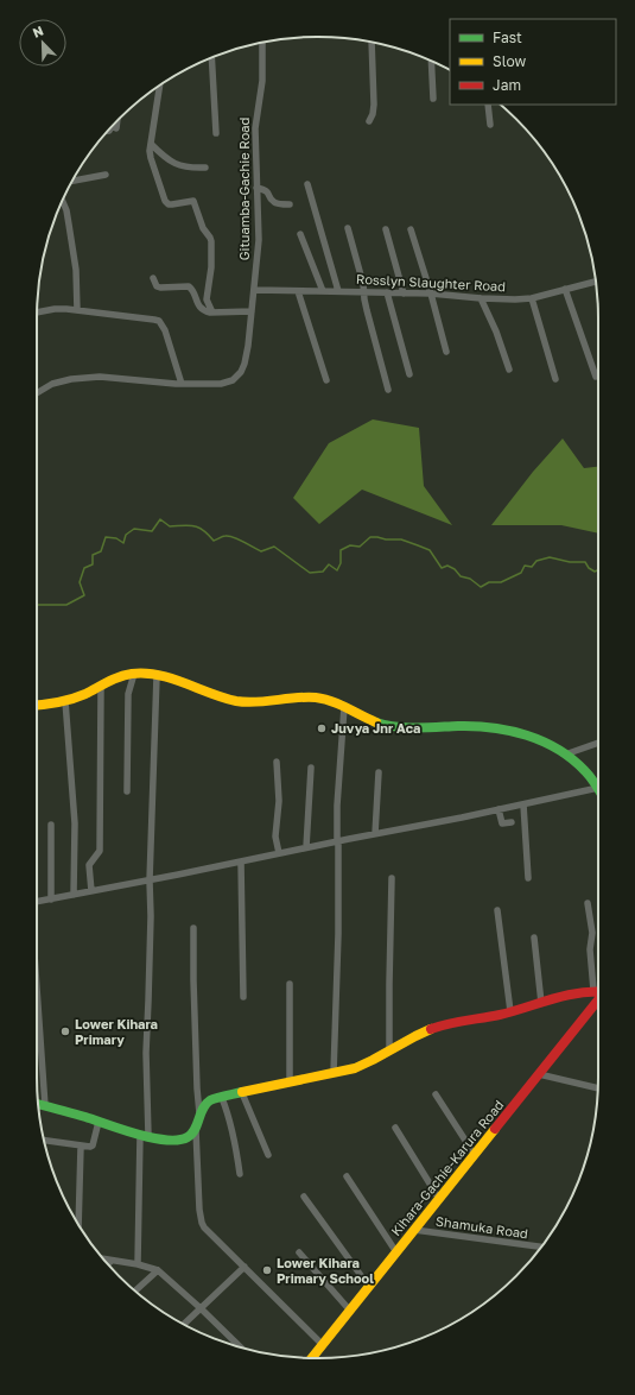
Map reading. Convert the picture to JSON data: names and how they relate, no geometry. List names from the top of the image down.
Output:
{
  "streets": {
    "street": [
      "Gituamba-Gachie Road",
      "Rosslyn Slaughter Road",
      "Kihara-Gachie-Karura Road",
      "Shamuka Road"
    ]
  },
  "crossings": [
    ["Gituamba-Gachie Road", "Rosslyn Slaughter Road"],
    ["Kihara-Gachie-Karura Road", "Shamuka Road"]
  ],
  "places": ["Juvya Jnr Aca", "Lower Kihara Primary", "Lower Kihara Primary School"],
  "legend": ["Fast", "Slow", "Jam"],
  "north": "top left"
}
